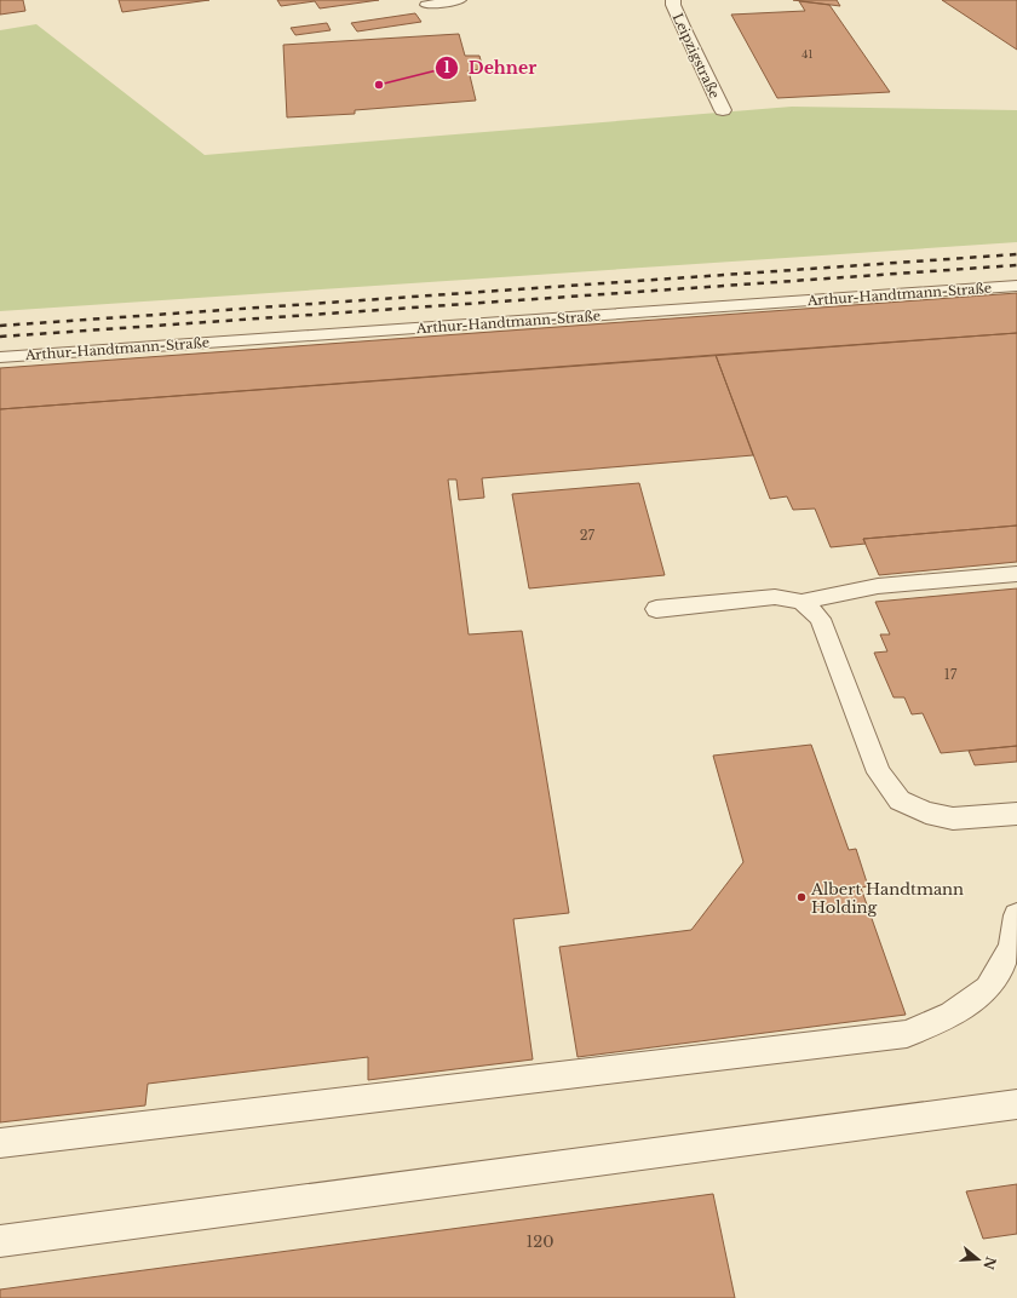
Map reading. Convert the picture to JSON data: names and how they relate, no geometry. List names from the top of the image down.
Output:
{
  "streets": {
    "street": ["Leipzigstraße"],
    "lane": ["Arthur-Handtmann-Straße"]
  },
  "places": ["Dehner", "Albert Handtmann Holding"],
  "house_numbers": [
    "41",
    "27",
    "17",
    "120"
  ],
  "north": "right"
}
